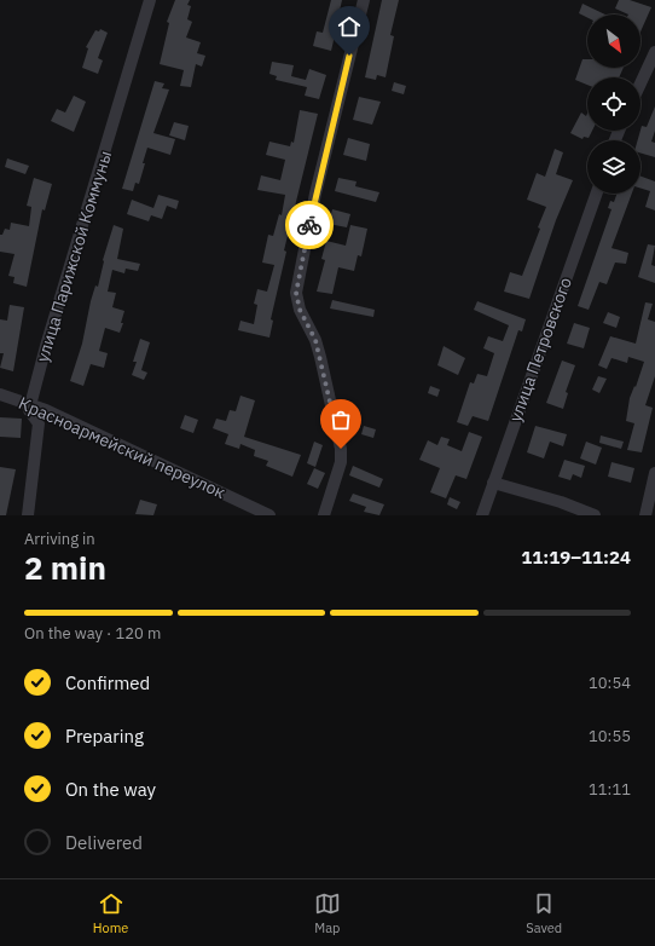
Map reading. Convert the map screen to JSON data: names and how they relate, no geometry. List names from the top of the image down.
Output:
{
  "streets": {
    "street": ["улица Парижской Коммуны", "улица Петровского", "Красноармейский переулок"]
  },
  "crossings": [
    ["улица Парижской Коммуны", "Красноармейский переулок"]
  ],
  "north": "bottom right",
  "page": {
    "heading": ["2 min", "Arriving in", "11:19–11:24"],
    "bar": "On the way · 120 m",
    "list": [
      ["Confirmed", "10:54"],
      ["Preparing", "10:55"],
      ["On the way", "11:11"],
      "Delivered"
    ],
    "tabs": ["Home", "Map", "Saved"]
  }
}
